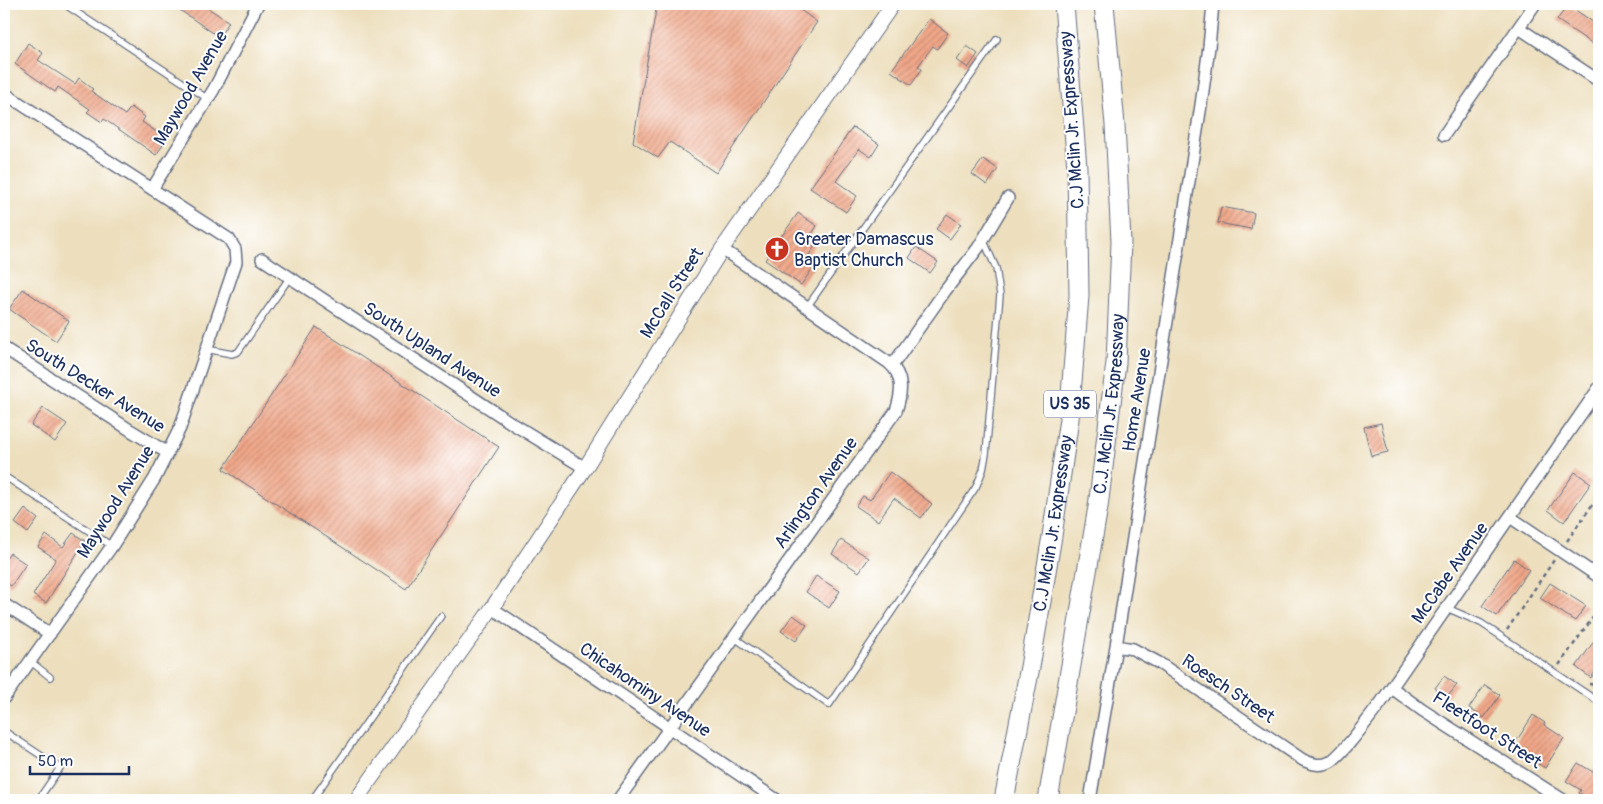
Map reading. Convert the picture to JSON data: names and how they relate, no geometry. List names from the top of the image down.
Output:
{
  "streets": {
    "highway": ["C.J Mclin Jr. Expressway", "US 35", "C.J. Mclin Jr. Expressway"],
    "street": [
      "Maywood Avenue",
      "McCall Street",
      "South Upland Avenue",
      "South Decker Avenue",
      "Home Avenue",
      "Arlington Avenue",
      "McCabe Avenue",
      "Roesch Street",
      "Chicahominy Avenue",
      "Fleetfoot Street"
    ]
  },
  "crossings": [
    ["Maywood Avenue", "South Decker Avenue"],
    ["McCall Street", "South Upland Avenue"],
    ["McCall Street", "Chicahominy Avenue"],
    ["Home Avenue", "Roesch Street"],
    ["Arlington Avenue", "Chicahominy Avenue"],
    ["McCabe Avenue", "Roesch Street"],
    ["McCabe Avenue", "Fleetfoot Street"]
  ],
  "places": {
    "church": ["Greater Damascus Baptist Church"]
  },
  "scale_bar": "50 m"
}
